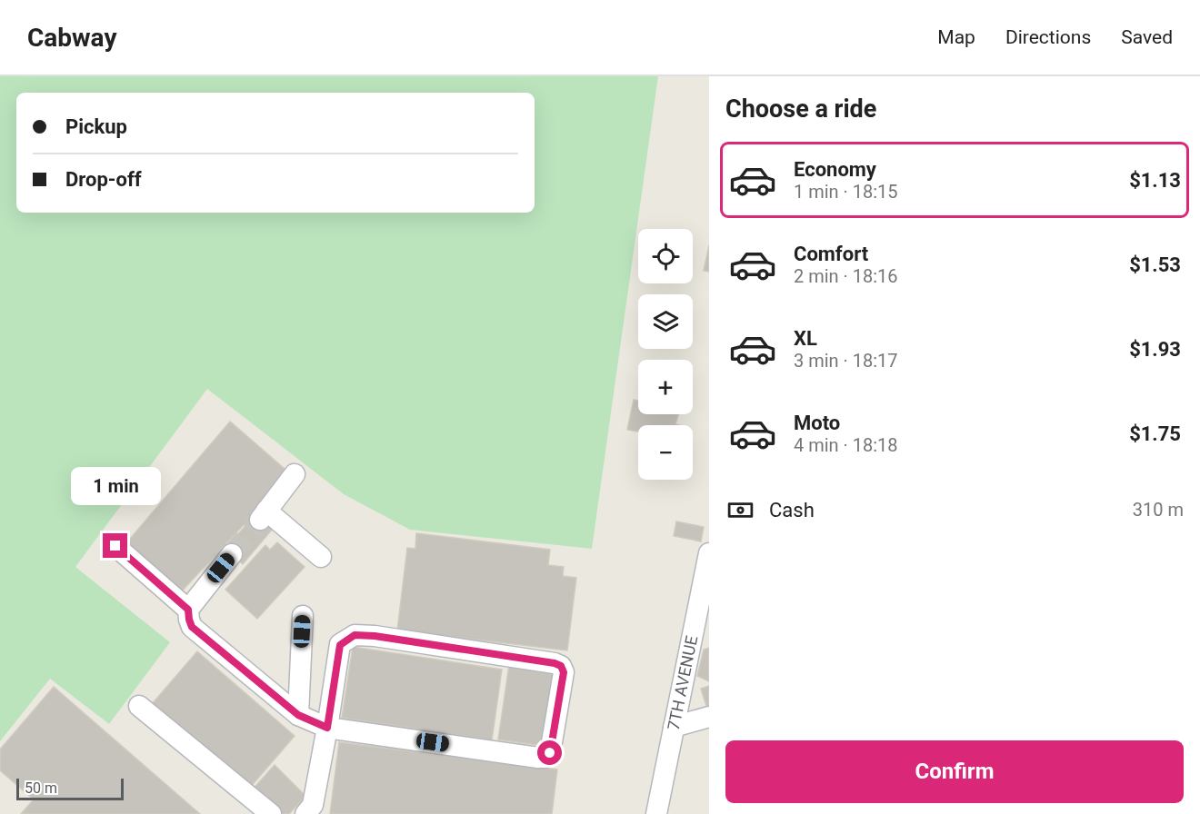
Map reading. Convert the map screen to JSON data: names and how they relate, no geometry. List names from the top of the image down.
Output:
{
  "streets": {
    "street": ["7TH AVENUE"]
  },
  "scale_bar": "50 m",
  "page": {
    "header": "Cabway",
    "nav": ["Map", "Directions", "Saved"],
    "heading": "Choose a ride",
    "banner": ["Pickup", "Drop-off"],
    "list": [
      {
        "name": "Economy",
        "note": "1 min · 18:15",
        "value": "$1.13"
      },
      {
        "name": "Comfort",
        "note": "2 min · 18:16",
        "value": "$1.53"
      },
      {
        "name": "XL",
        "note": "3 min · 18:17",
        "value": "$1.93"
      },
      {
        "name": "Moto",
        "note": "4 min · 18:18",
        "value": "$1.75"
      }
    ],
    "map_buttons": ["+", "−"],
    "bubble": "1 min",
    "pay": ["Cash", "310 m"],
    "buttons": "Confirm",
    "scale": "50 m"
  }
}
